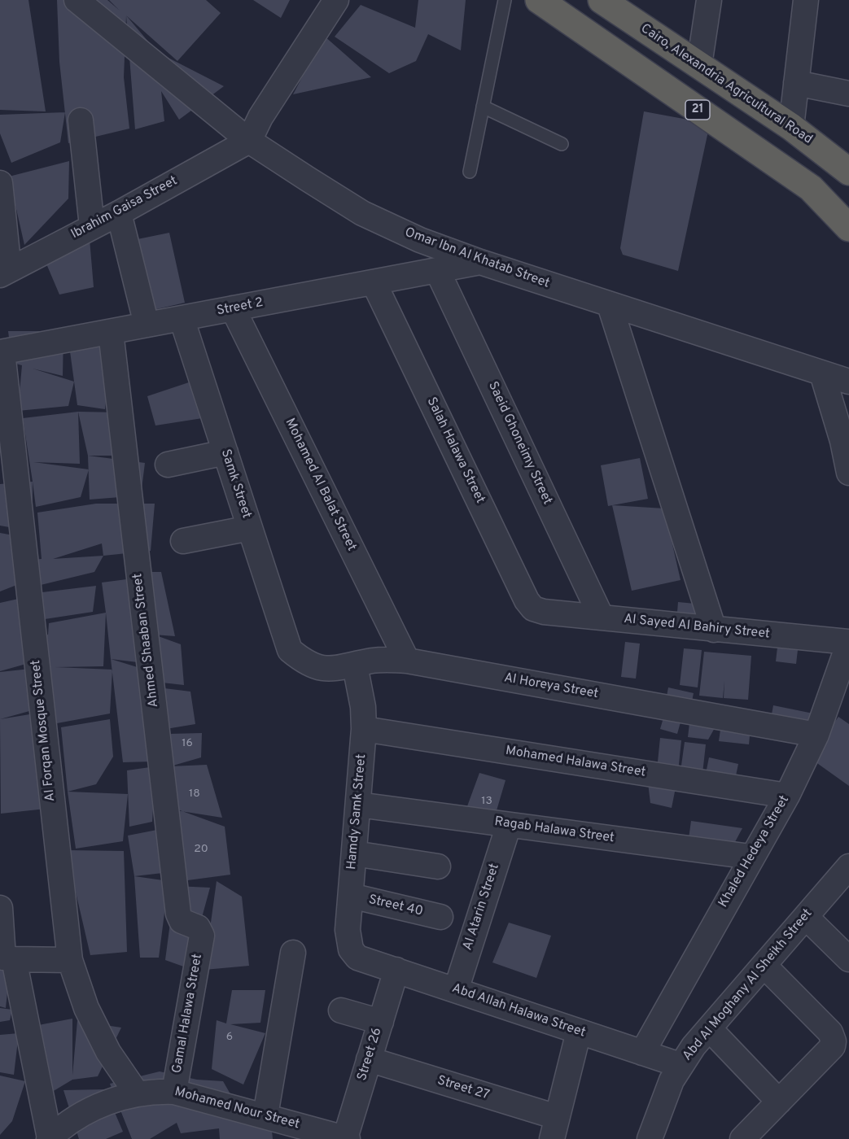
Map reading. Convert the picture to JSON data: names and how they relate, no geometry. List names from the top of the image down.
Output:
{
  "streets": {
    "highway": ["Cairo, Alexandria Agricultural Road", "21"],
    "street": [
      "Ibrahim Gaisa Street",
      "Omar Ibn Al Khatab Street",
      "Street 2",
      "Saeid Ghoneimy Street",
      "Salah Halawa Street",
      "Samk Street",
      "Mohamed Al Balat Street",
      "Al Sayed Al Bahiry Street",
      "Ahmed Shaaban Street",
      "Al Horeya Street",
      "Al Forqan Mosque Street",
      "Mohamed Halawa Street",
      "Hamdy Samk Street",
      "Ragab Halawa Street",
      "Khaled Hedeya Street",
      "Street 40",
      "Al Atarin Street",
      "Abd Al Moghany Al Sheikh Street",
      "Abd Allah Halawa Street",
      "Gamal Halawa Street",
      "Street 26",
      "Street 27",
      "Mohamed Nour Street"
    ]
  },
  "crossings": [
    ["Ibrahim Gaisa Street", "Omar Ibn Al Khatab Street"],
    ["Omar Ibn Al Khatab Street", "Street 2"],
    ["Street 2", "Saeid Ghoneimy Street"],
    ["Street 2", "Salah Halawa Street"],
    ["Street 2", "Samk Street"],
    ["Street 2", "Mohamed Al Balat Street"],
    ["Street 2", "Ahmed Shaaban Street"],
    ["Street 2", "Al Forqan Mosque Street"],
    ["Saeid Ghoneimy Street", "Al Sayed Al Bahiry Street"],
    ["Salah Halawa Street", "Al Sayed Al Bahiry Street"],
    ["Samk Street", "Al Horeya Street"],
    ["Mohamed Al Balat Street", "Al Horeya Street"],
    ["Al Sayed Al Bahiry Street", "Khaled Hedeya Street"],
    ["Ahmed Shaaban Street", "Gamal Halawa Street"],
    ["Al Horeya Street", "Hamdy Samk Street"],
    ["Al Horeya Street", "Khaled Hedeya Street"],
    ["Al Forqan Mosque Street", "Mohamed Nour Street"],
    ["Mohamed Halawa Street", "Hamdy Samk Street"],
    ["Mohamed Halawa Street", "Khaled Hedeya Street"],
    ["Hamdy Samk Street", "Ragab Halawa Street"],
    ["Hamdy Samk Street", "Street 40"],
    ["Hamdy Samk Street", "Abd Allah Halawa Street"],
    ["Ragab Halawa Street", "Khaled Hedeya Street"],
    ["Ragab Halawa Street", "Al Atarin Street"],
    ["Khaled Hedeya Street", "Abd Allah Halawa Street"],
    ["Al Atarin Street", "Abd Allah Halawa Street"],
    ["Abd Al Moghany Al Sheikh Street", "Abd Allah Halawa Street"],
    ["Abd Allah Halawa Street", "Street 26"],
    ["Gamal Halawa Street", "Mohamed Nour Street"],
    ["Street 26", "Street 27"],
    ["Street 26", "Mohamed Nour Street"]
  ],
  "house_numbers": [
    "16",
    "18",
    "13",
    "20",
    "6"
  ]
}
